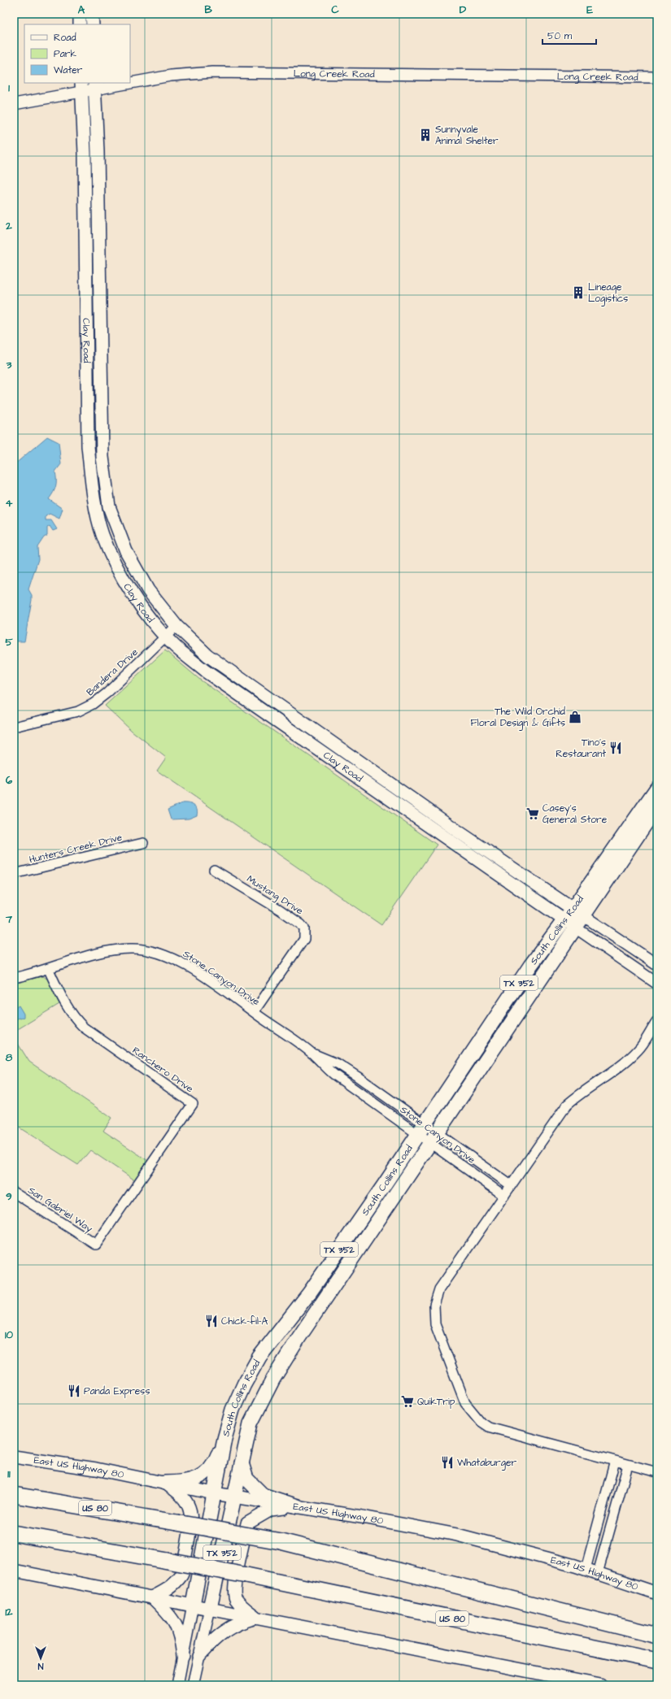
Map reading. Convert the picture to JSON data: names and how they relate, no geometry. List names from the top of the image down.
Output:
{
  "streets": {
    "highway": ["US 80"],
    "main road": [
      "Clay Road",
      "South Collins Road",
      "TX 352",
      "East US Highway 80"
    ],
    "street": [
      "Long Creek Road",
      "Bandera Drive",
      "Hunters Creek Drive",
      "Mustang Drive",
      "Stone Canyon Drive",
      "Ranchero Drive",
      "San Gabriel Way"
    ]
  },
  "crossings": [
    ["Long Creek Road", "Clay Road"],
    ["Clay Road", "Bandera Drive"],
    ["Clay Road", "South Collins Road"],
    ["Mustang Drive", "Stone Canyon Drive"],
    ["South Collins Road", "Stone Canyon Drive"],
    ["South Collins Road", "East US Highway 80"],
    ["Stone Canyon Drive", "Ranchero Drive"],
    ["Ranchero Drive", "San Gabriel Way"]
  ],
  "places": {
    "building": ["Sunnyvale Animal Shelter", "Lineage Logistics"],
    "shop": ["The Wild Orchid Floral Design & Gifts"],
    "restaurant": [
      "Tino's Restaurant",
      "Chick-fil-A",
      "Panda Express",
      "Whataburger"
    ],
    "supermarket": ["Casey's General Store", "QuikTrip"]
  },
  "legend": ["Road", "Park", "Water"],
  "scale_bar": "50 m",
  "north": "bottom",
  "grid": {
    "columns": [
      "A",
      "B",
      "C",
      "D",
      "E"
    ],
    "rows": [
      "1",
      "2",
      "3",
      "4",
      "5",
      "6",
      "7",
      "8",
      "9",
      "10",
      "11",
      "12"
    ]
  }
}
